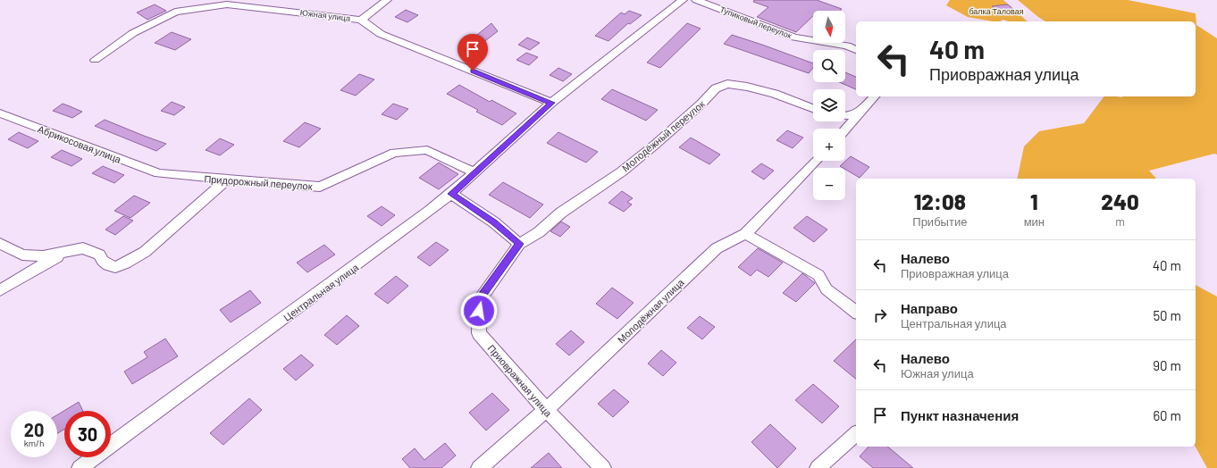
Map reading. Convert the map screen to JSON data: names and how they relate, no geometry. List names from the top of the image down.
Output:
{
  "streets": {
    "street": [
      "Южная улица",
      "Тупиковый переулок",
      "Молодёжный переулок",
      "Абрикосовая улица",
      "Придорожный переулок",
      "Центральная улица",
      "Молодёжная улица",
      "Приовражная улица"
    ]
  },
  "crossings": [
    ["Южная улица", "Центральная улица"],
    ["Молодёжный переулок", "Приовражная улица"],
    ["Абрикосовая улица", "Придорожный переулок"],
    ["Придорожный переулок", "Центральная улица"],
    ["Молодёжная улица", "Приовражная улица"]
  ],
  "parks": ["балка Таловая"],
  "north": "bottom",
  "page": {
    "map_buttons": ["+", "−"],
    "turn": ["40 m", "Приовражная улица"],
    "eta": [
      "12:08",
      "Прибытие",
      "1",
      "мин",
      "240",
      "m"
    ],
    "list": [
      {
        "name": "Налево",
        "note": "Приовражная улица",
        "value": "40 m"
      },
      {
        "name": "Направо",
        "note": "Центральная улица",
        "value": "50 m"
      },
      {
        "name": "Налево",
        "note": "Южная улица",
        "value": "90 m"
      },
      {
        "name": "Пункт назначения",
        "value": "60 m"
      }
    ],
    "speed": "20 km/h",
    "limit": "30"
  }
}
